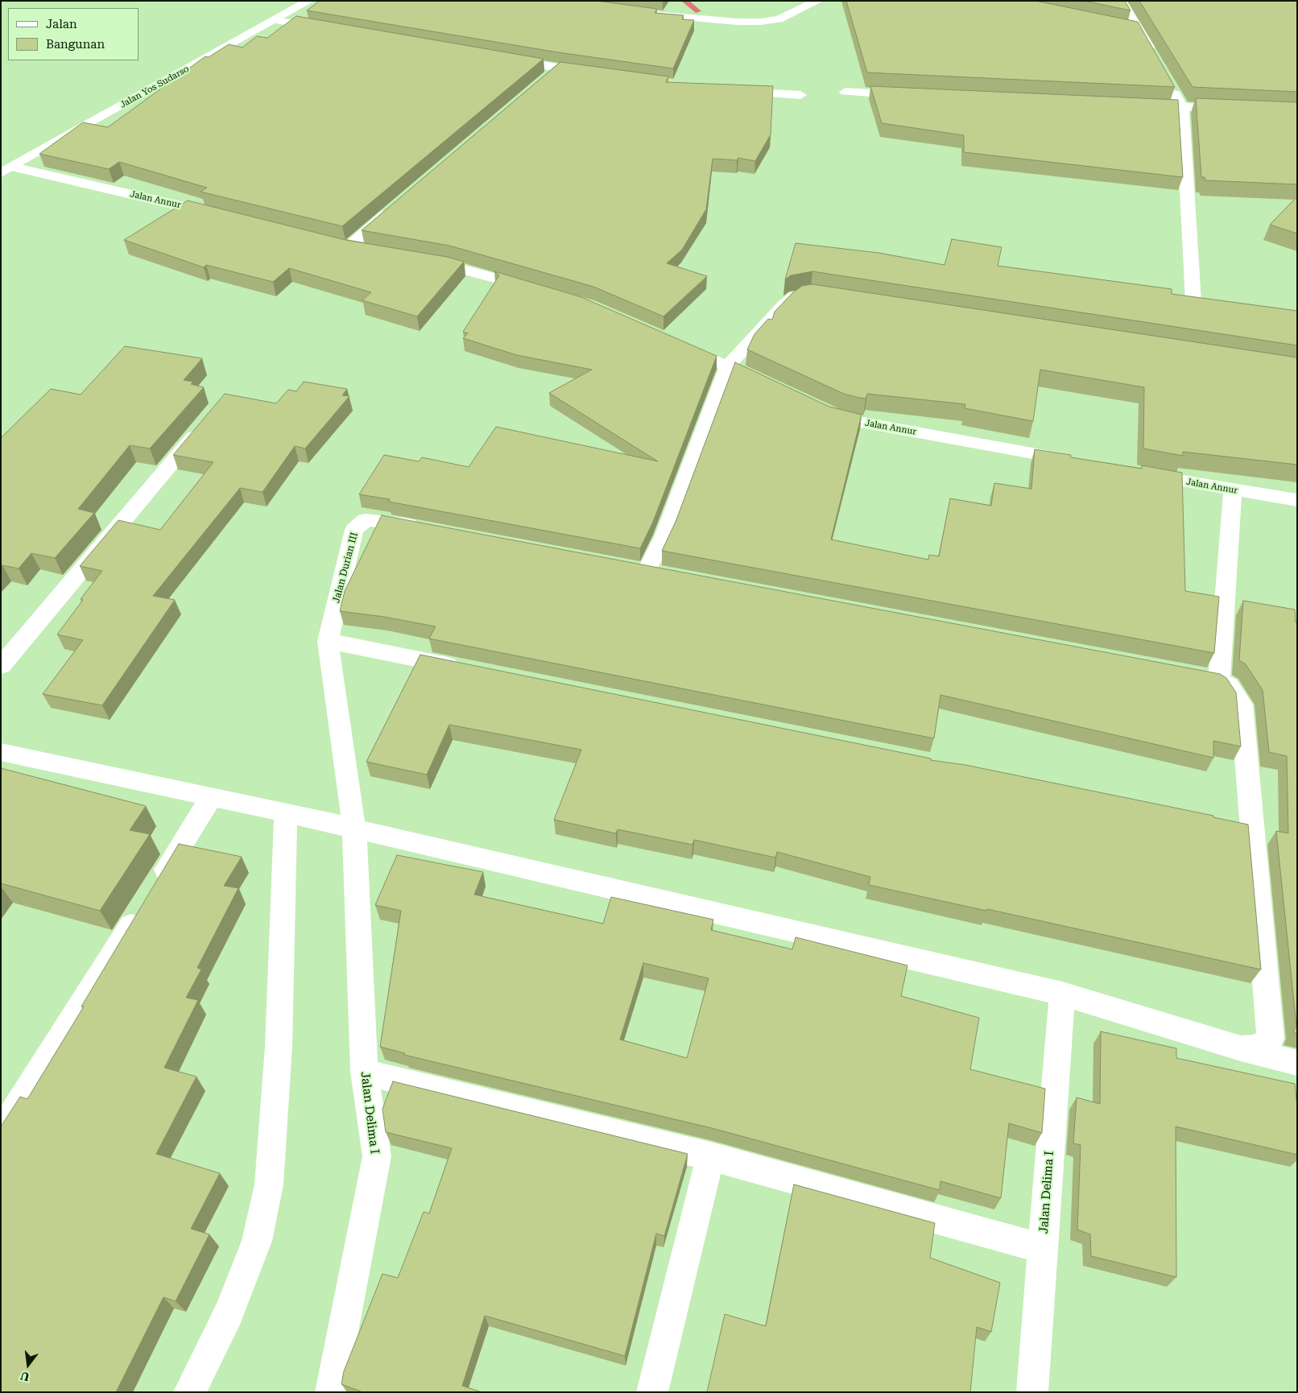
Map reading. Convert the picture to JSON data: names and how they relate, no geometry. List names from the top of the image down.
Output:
{
  "streets": {
    "street": [
      "Jalan Yos Sudarso",
      "Jalan Annur",
      "Jalan Durian III",
      "Jalan Delima I"
    ]
  },
  "crossings": [
    ["Jalan Yos Sudarso", "Jalan Annur"],
    ["Jalan Durian III", "Jalan Delima I"]
  ],
  "legend": ["Jalan", "Bangunan"],
  "north": "bottom"
}
